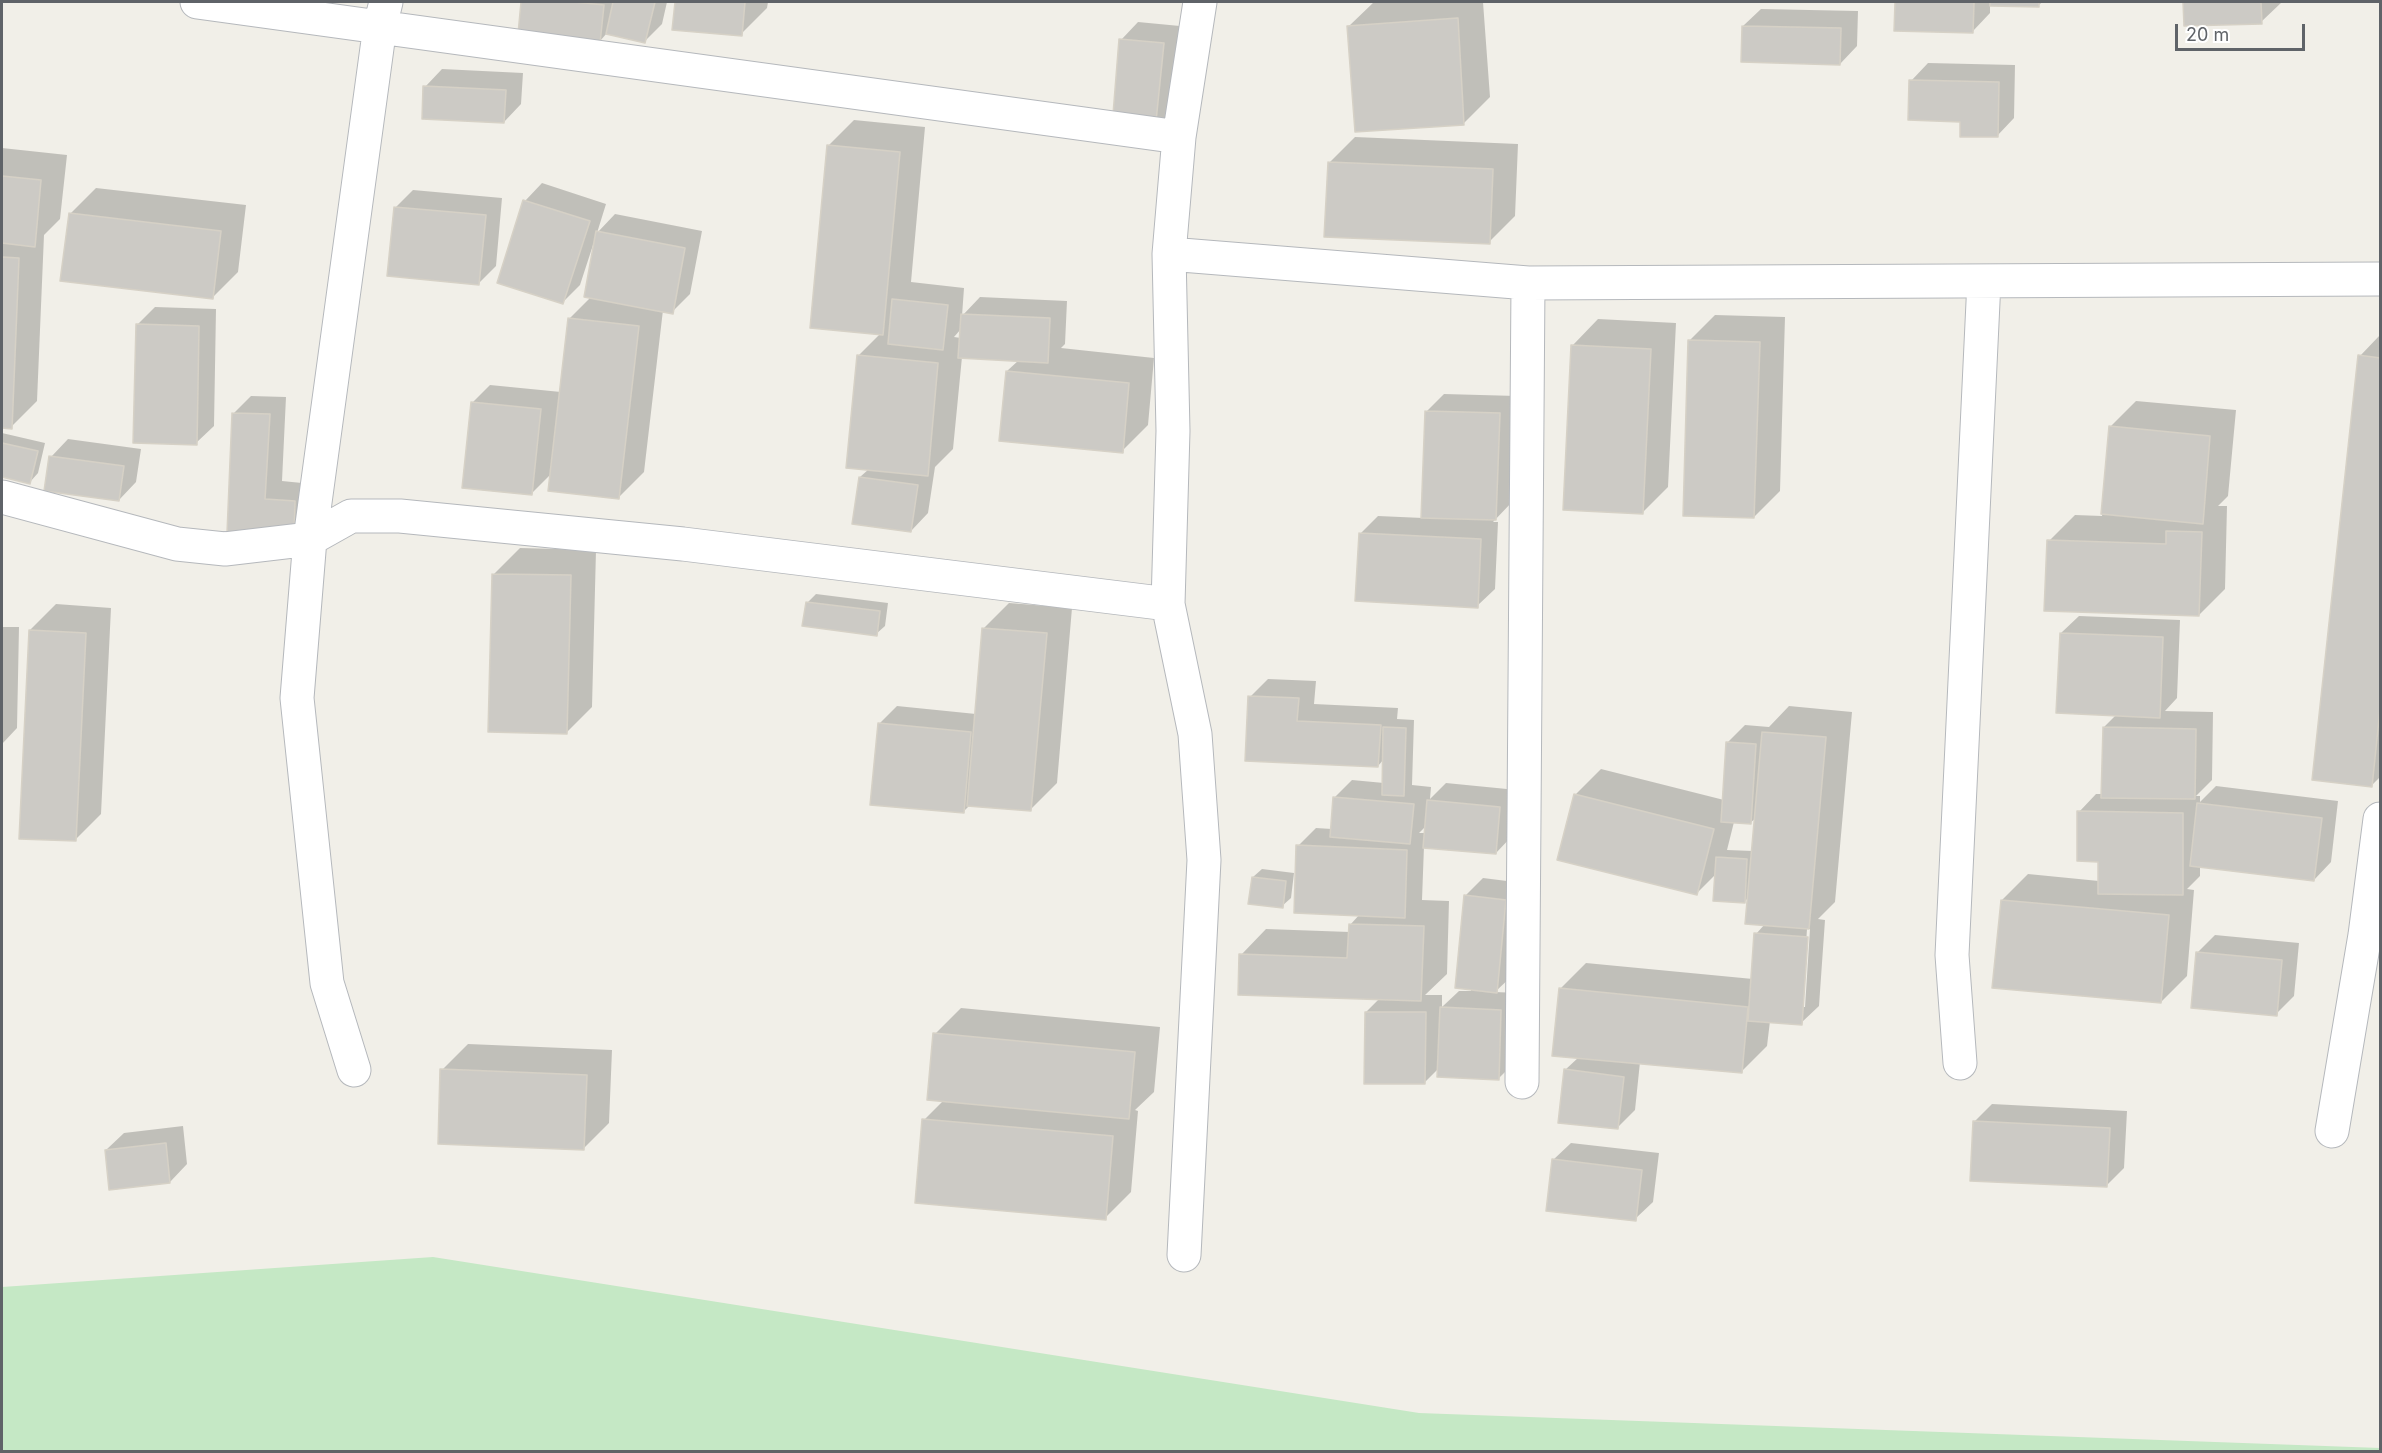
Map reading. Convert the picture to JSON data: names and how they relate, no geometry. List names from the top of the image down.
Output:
{
  "scale_bar": "20 m"
}
